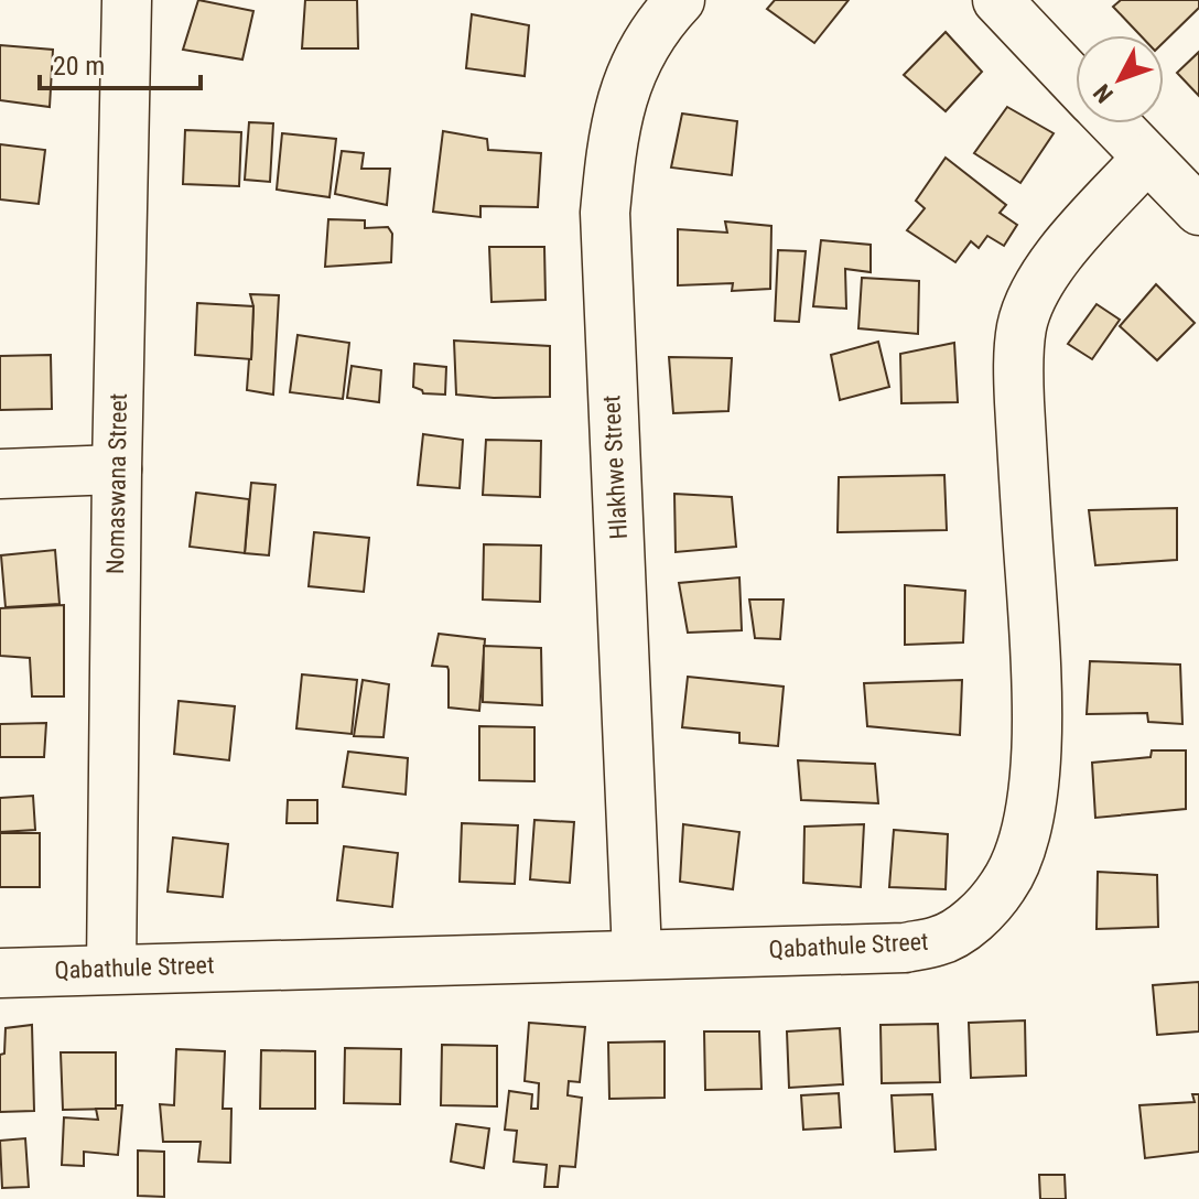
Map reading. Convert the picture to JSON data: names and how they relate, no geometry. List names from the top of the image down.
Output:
{
  "streets": {
    "street": ["Hlakhwe Street", "Nomaswana Street", "Qabathule Street"]
  },
  "crossings": [
    ["Hlakhwe Street", "Qabathule Street"],
    ["Nomaswana Street", "Qabathule Street"]
  ],
  "scale_bar": "20 m",
  "north": "bottom left"
}
